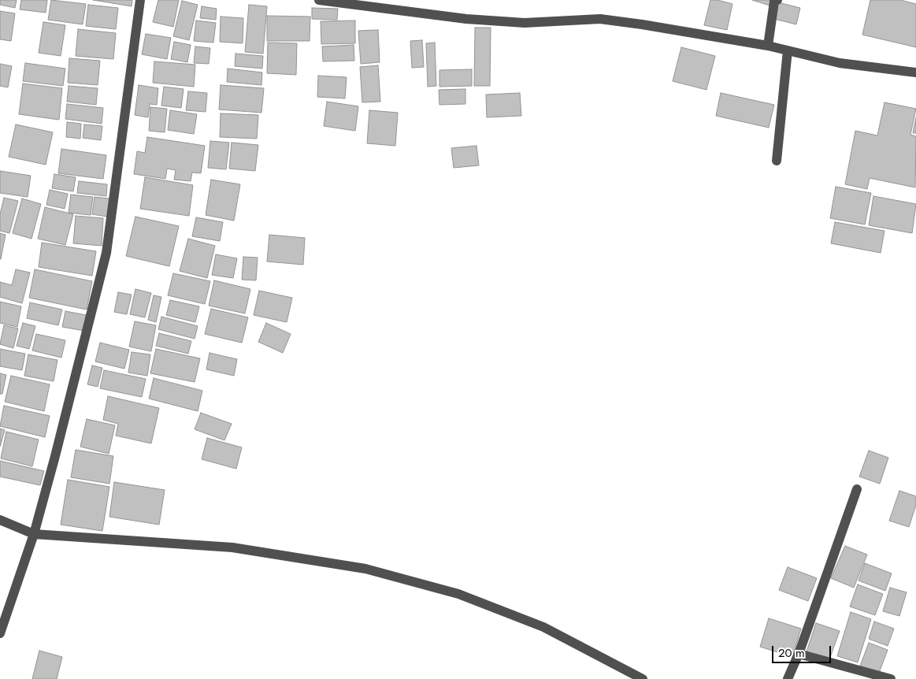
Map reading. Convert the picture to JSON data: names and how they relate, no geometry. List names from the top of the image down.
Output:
{
  "scale_bar": "20 m"
}
